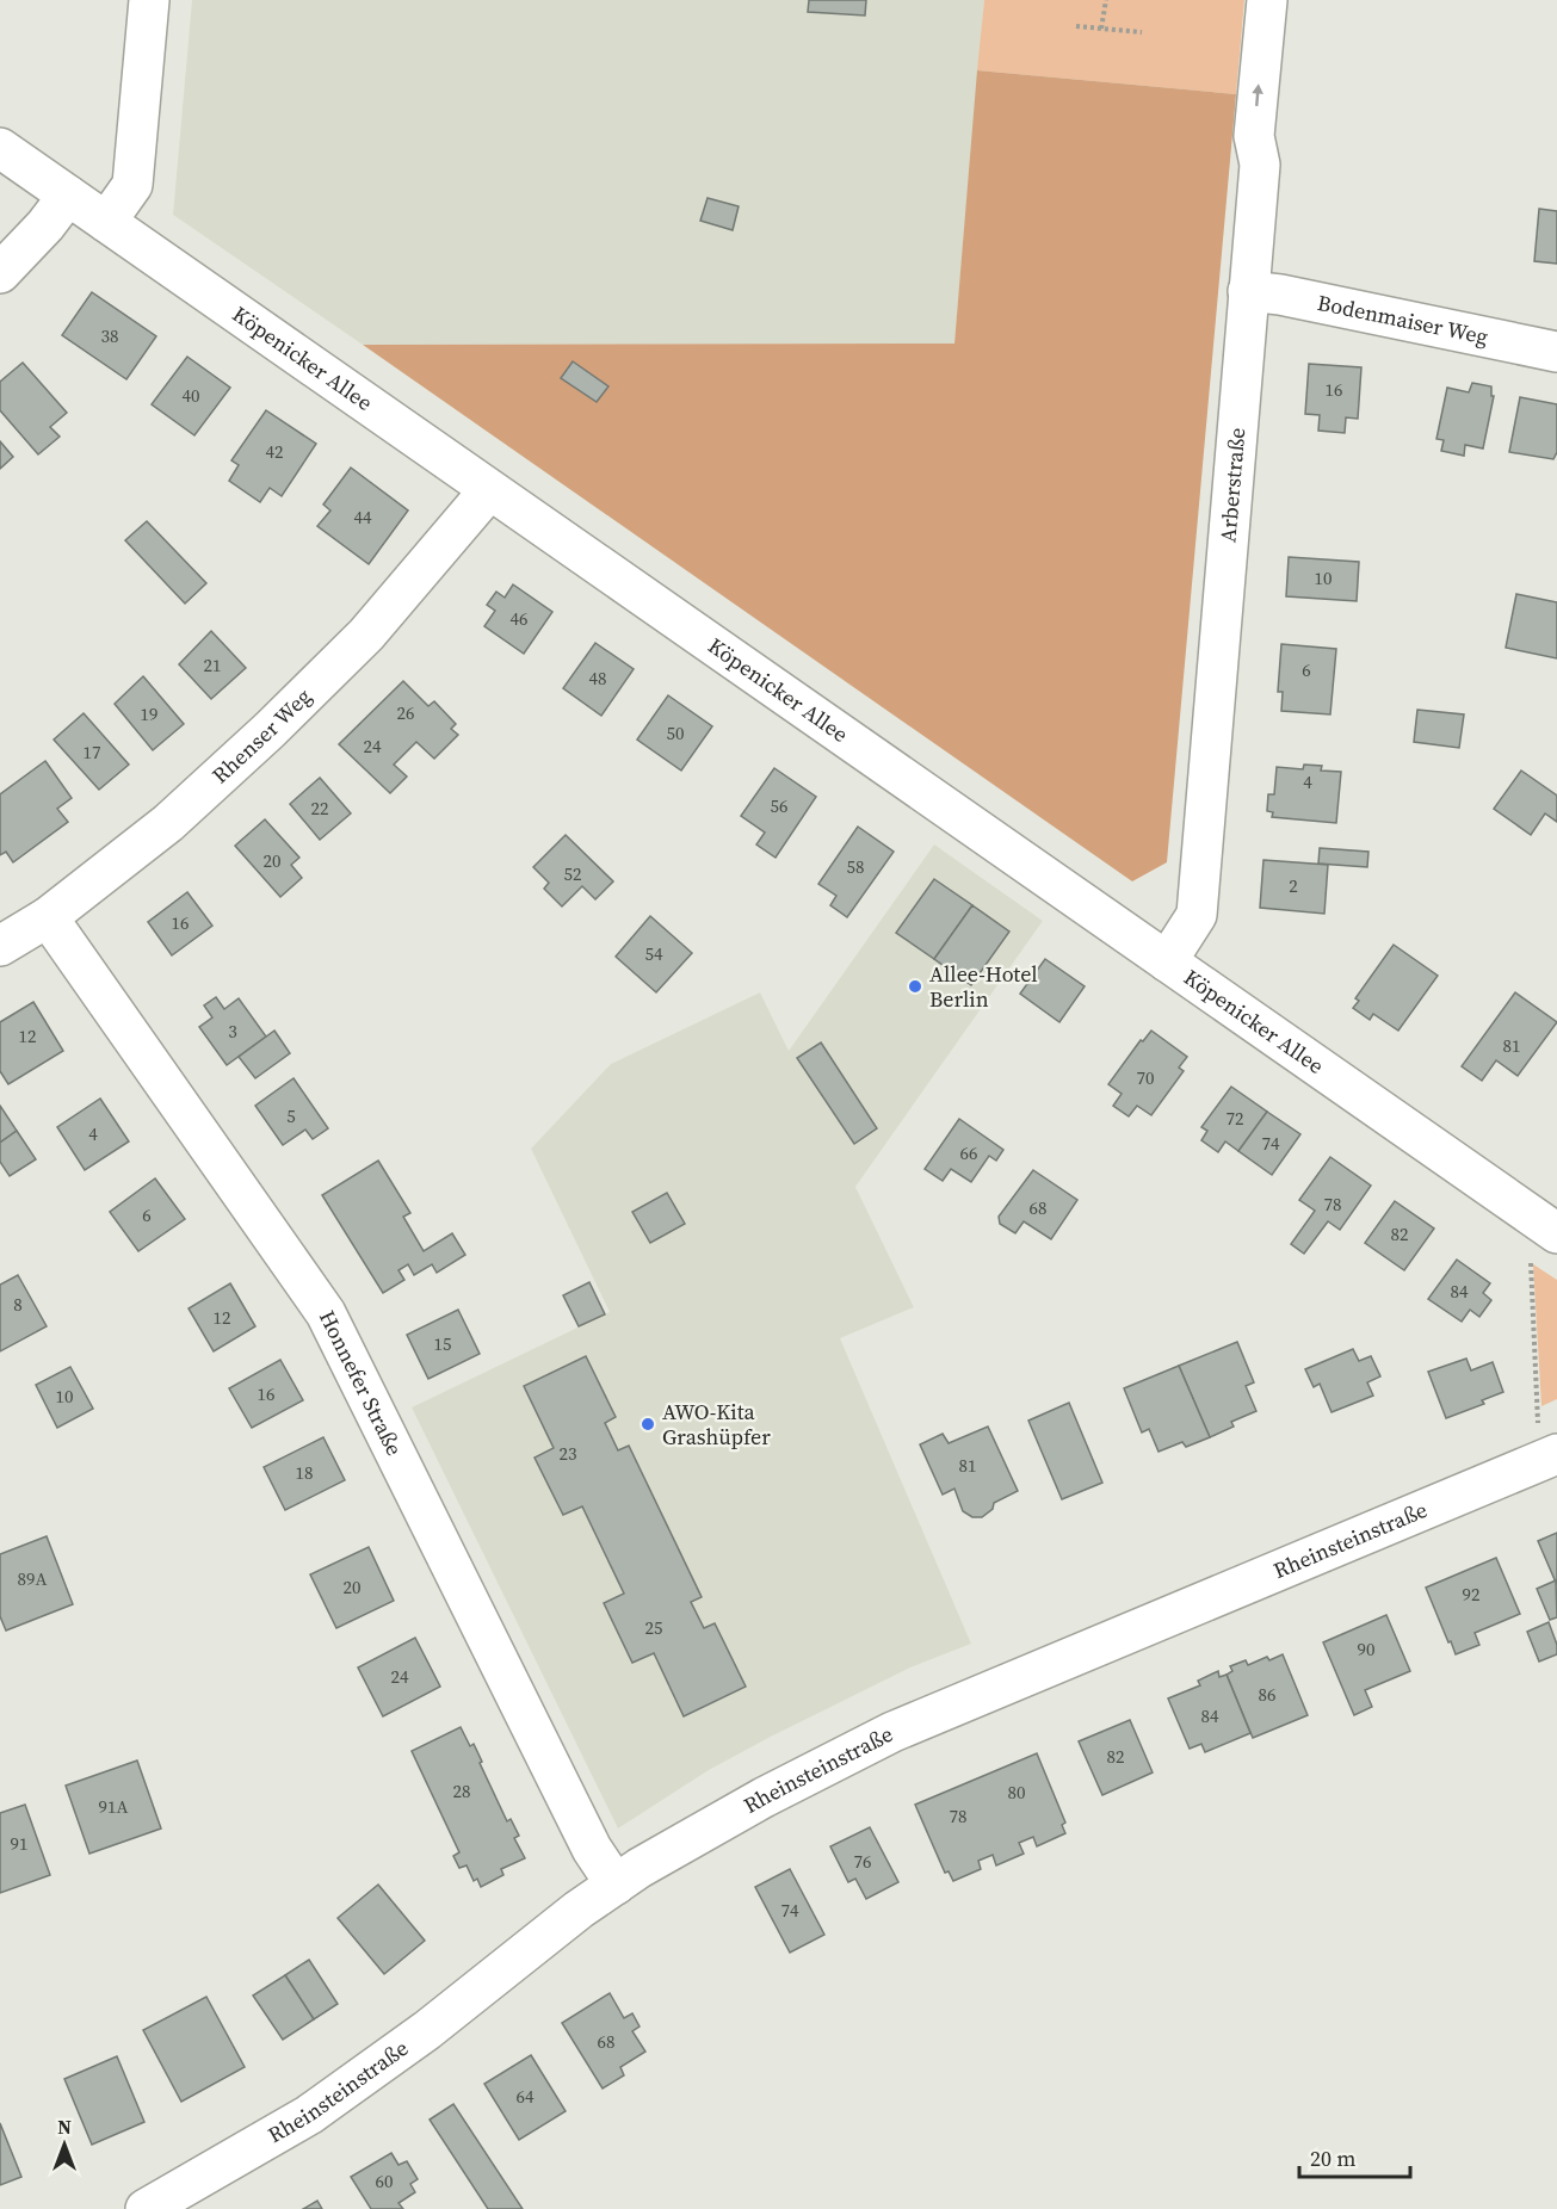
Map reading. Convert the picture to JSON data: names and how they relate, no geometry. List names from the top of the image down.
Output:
{
  "streets": {
    "street": [
      "Bodenmaiser Weg",
      "Köpenicker Allee",
      "Arberstraße",
      "Rhenser Weg",
      "Honnefer Straße",
      "Rheinsteinstraße"
    ]
  },
  "crossings": [
    ["Bodenmaiser Weg", "Arberstraße"],
    ["Köpenicker Allee", "Arberstraße"],
    ["Köpenicker Allee", "Rhenser Weg"],
    ["Rhenser Weg", "Honnefer Straße"],
    ["Honnefer Straße", "Rheinsteinstraße"]
  ],
  "places": ["Allee-Hotel Berlin", "AWO-Kita Grashüpfer"],
  "house_numbers": [
    "38",
    "16",
    "40",
    "42",
    "44",
    "10",
    "46",
    "21",
    "6",
    "48",
    "26",
    "19",
    "50",
    "24",
    "17",
    "4",
    "56",
    "22",
    "20",
    "58",
    "52",
    "2",
    "16",
    "54",
    "3",
    "12",
    "81",
    "70",
    "5",
    "72",
    "4",
    "74",
    "66",
    "78",
    "68",
    "6",
    "82",
    "84",
    "8",
    "12",
    "15",
    "16",
    "10",
    "23",
    "81",
    "18",
    "89A",
    "20",
    "92",
    "25",
    "90",
    "24",
    "86",
    "84",
    "82",
    "28",
    "80",
    "91A",
    "78",
    "91",
    "76",
    "74",
    "68",
    "64",
    "60"
  ],
  "scale_bar": "20 m",
  "north": "top"
}
